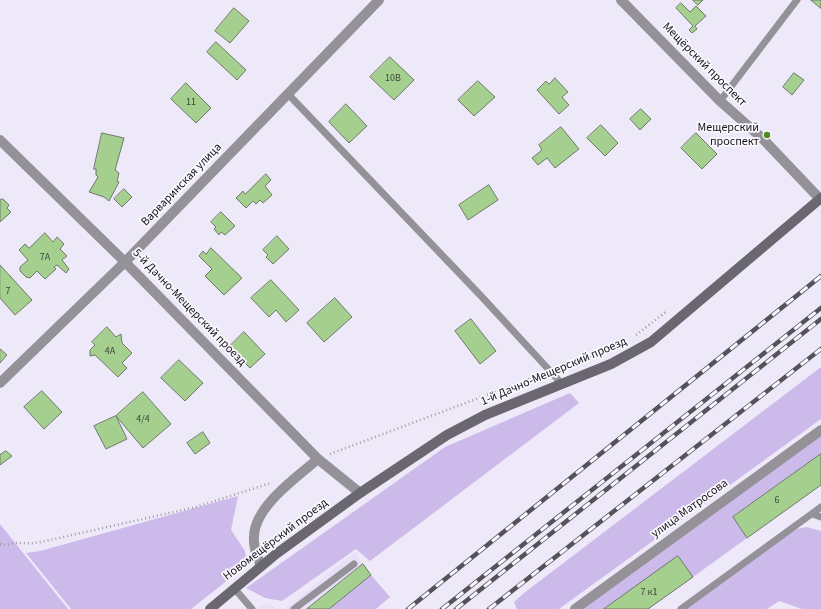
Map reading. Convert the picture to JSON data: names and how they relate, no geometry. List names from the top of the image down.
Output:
{
  "streets": {
    "street": [
      "Мещёрский проспект",
      "Варваринская улица",
      "5-й Дачно-Мещерский проезд",
      "1-й Дачно-Мещерский проезд",
      "улица Матросова",
      "Новомещёрский проезд"
    ]
  },
  "crossings": [
    ["Мещёрский проспект", "1-й Дачно-Мещерский проезд"],
    ["Варваринская улица", "5-й Дачно-Мещерский проезд"],
    ["5-й Дачно-Мещерский проезд", "1-й Дачно-Мещерский проезд"],
    ["5-й Дачно-Мещерский проезд", "Новомещёрский проезд"],
    ["1-й Дачно-Мещерский проезд", "Новомещёрский проезд"]
  ],
  "places": ["Мещерский проспект"],
  "house_numbers": [
    "10В",
    "11",
    "7А",
    "7",
    "4А",
    "4/4",
    "6",
    "7 к1"
  ]
}
